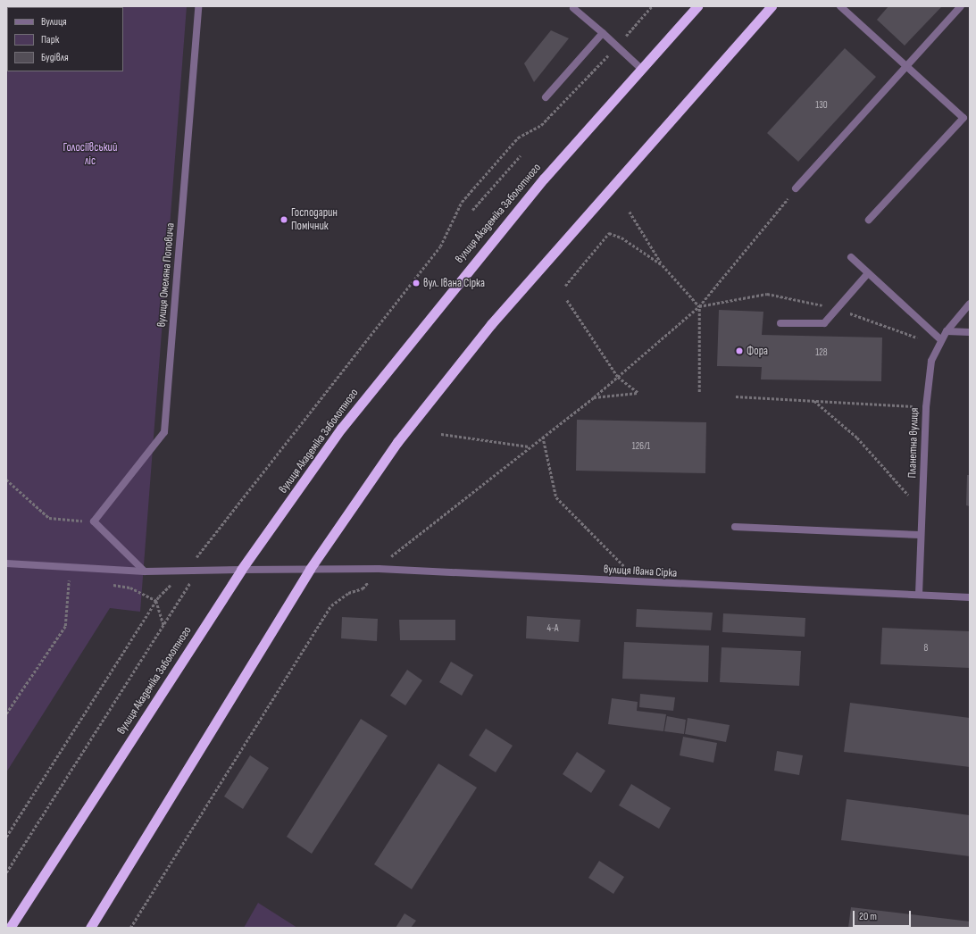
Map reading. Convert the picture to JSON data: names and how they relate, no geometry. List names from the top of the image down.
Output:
{
  "streets": {
    "highway": ["вулиця Академіка Заболотного"],
    "street": ["вулиця Омеляна Поповича", "Планетна вулиця", "вулиця Івана Сірка"]
  },
  "crossings": [
    ["вулиця Академіка Заболотного", "вулиця Івана Сірка"],
    ["Планетна вулиця", "вулиця Івана Сірка"]
  ],
  "parks": ["Голосіївський ліс"],
  "places": ["Господарин Помічник", "вул. Івана Сірка", "Фора"],
  "house_numbers": [
    "130",
    "128",
    "126/1",
    "4-А",
    "8"
  ],
  "legend": ["Вулиця", "Парк", "Будівля"],
  "scale_bar": "20 m"
}
